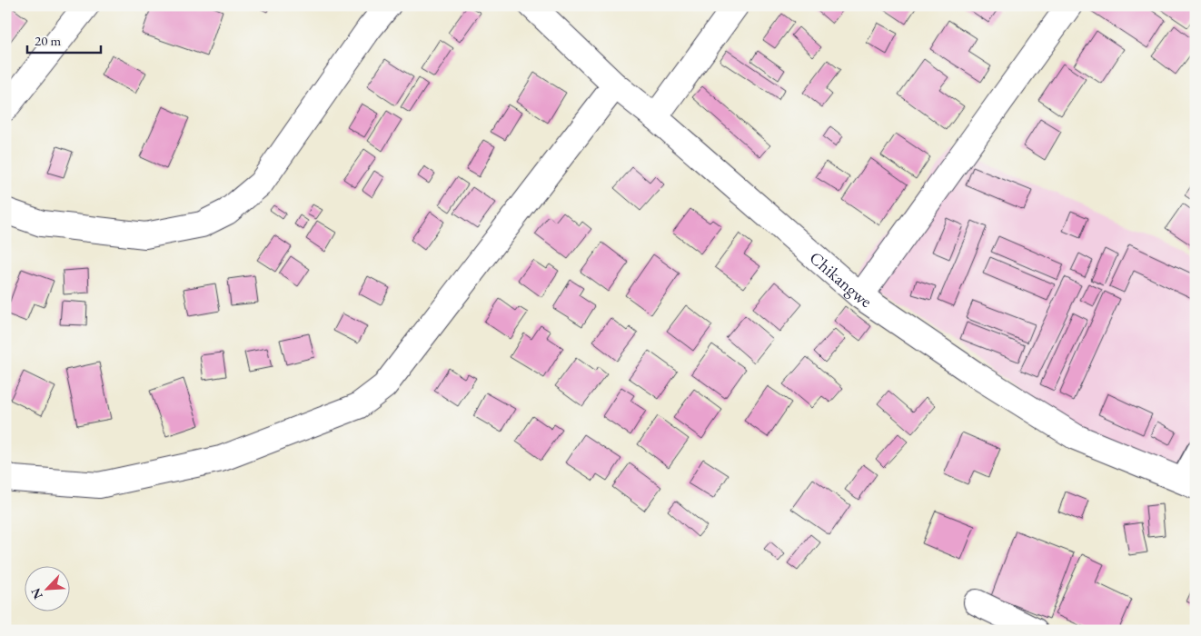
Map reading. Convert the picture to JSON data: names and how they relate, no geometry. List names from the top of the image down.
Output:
{
  "streets": {
    "street": ["Chikangwe"]
  },
  "scale_bar": "20 m",
  "north": "bottom left"
}
